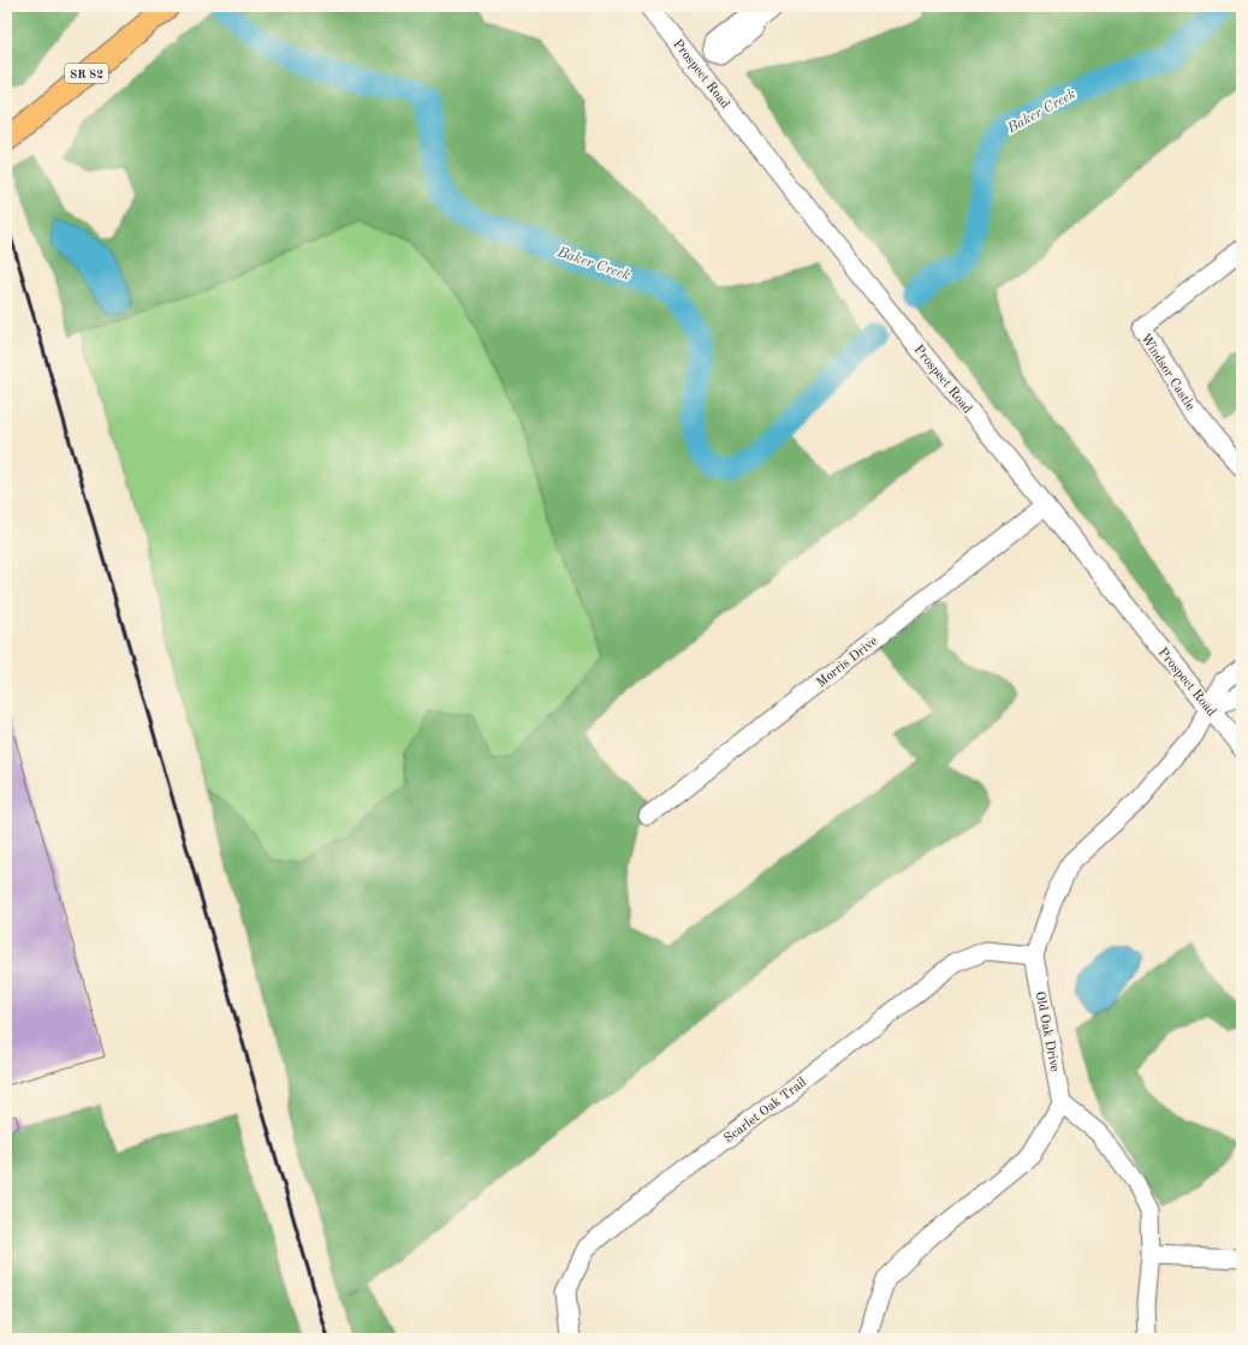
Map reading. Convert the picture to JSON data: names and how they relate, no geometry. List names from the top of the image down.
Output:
{
  "streets": {
    "main road": ["SR 82"],
    "street": [
      "Prospect Road",
      "Windsor Castle",
      "Morris Drive",
      "Old Oak Drive",
      "Scarlet Oak Trail"
    ]
  },
  "crossings": [
    ["Prospect Road", "Morris Drive"],
    ["Prospect Road", "Old Oak Drive"],
    ["Old Oak Drive", "Scarlet Oak Trail"]
  ],
  "water": ["Baker Creek"]
}
